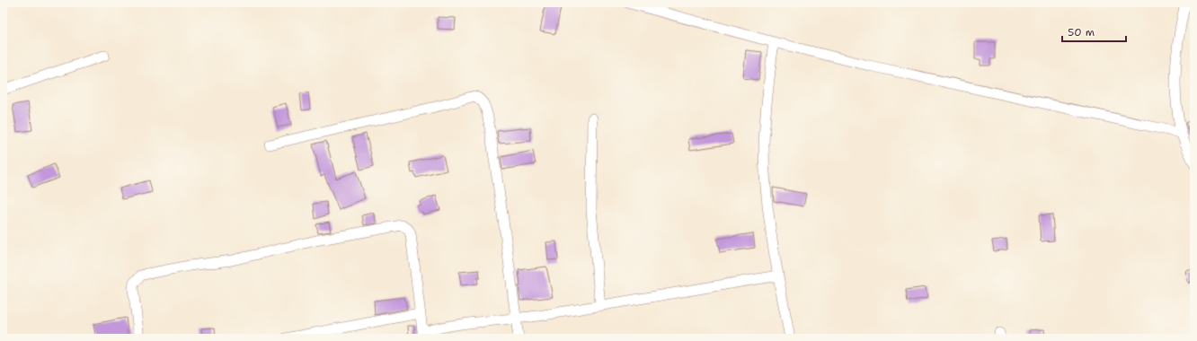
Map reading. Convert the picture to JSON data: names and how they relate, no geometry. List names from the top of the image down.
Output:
{
  "scale_bar": "50 m"
}
